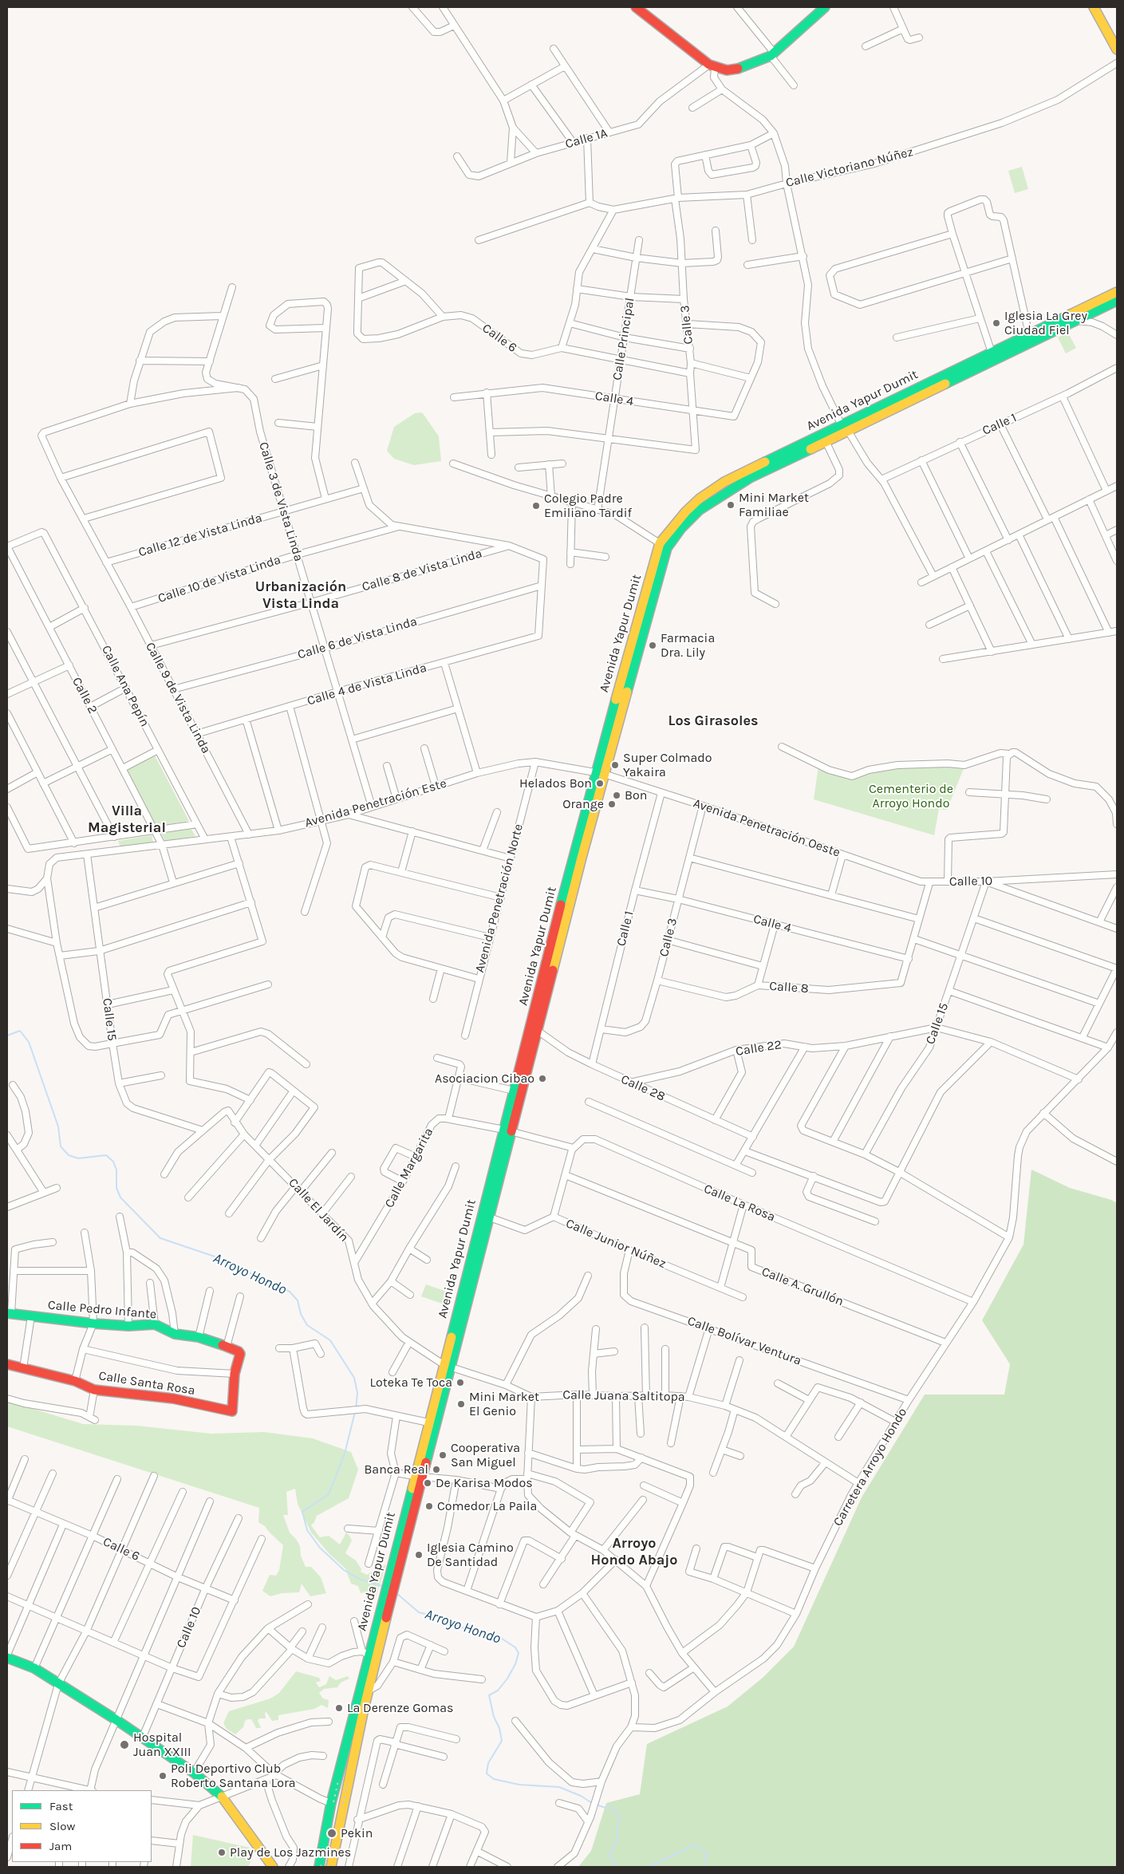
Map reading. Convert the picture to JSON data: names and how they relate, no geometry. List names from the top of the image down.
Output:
{
  "streets": {
    "main road": ["Avenida Yapur Dumit", "Calle Pedro Infante", "Calle Santa Rosa"],
    "street": [
      "Calle 1A",
      "Calle Victoriano Núñez",
      "Calle 3",
      "Calle 6",
      "Calle Principal",
      "Calle 4",
      "Calle 1",
      "Calle 3 de Vista Linda",
      "Calle 12 de Vista Linda",
      "Calle 8 de Vista Linda",
      "Calle 10 de Vista Linda",
      "Calle 6 de Vista Linda",
      "Calle 4 de Vista Linda",
      "Calle Ana Pepín",
      "Calle 2",
      "Calle 9 de Vista Linda",
      "Avenida Penetración Este",
      "Avenida Penetración Oeste",
      "Calle 10",
      "Avenida Penetración Norte",
      "Calle 8",
      "Calle 15",
      "Calle 22",
      "Calle 28",
      "Calle Margarita",
      "Calle La Rosa",
      "Calle El Jardín",
      "Calle Junior Núñez",
      "Calle A. Grullón",
      "Calle Bolívar Ventura",
      "Calle Juana Saltitopa",
      "Carretera Arroyo Hondo"
    ]
  },
  "crossings": [
    ["Calle Victoriano Núñez", "Calle 3"],
    ["Calle 3", "Calle 6"],
    ["Calle 3", "Calle Principal"],
    ["Calle 3", "Calle 4"],
    ["Calle 3", "Calle 1"],
    ["Calle 3", "Avenida Penetración Oeste"],
    ["Calle 3", "Calle 8"],
    ["Calle 6", "Calle Principal"],
    ["Calle 6", "Calle 10"],
    ["Calle Principal", "Calle 4"],
    ["Calle 4", "Calle 1"],
    ["Calle 4", "Calle 8"],
    ["Avenida Yapur Dumit", "Avenida Penetración Este"],
    ["Avenida Yapur Dumit", "Avenida Penetración Oeste"],
    ["Avenida Yapur Dumit", "Calle 28"],
    ["Avenida Yapur Dumit", "Calle Margarita"],
    ["Avenida Yapur Dumit", "Calle El Jardín"],
    ["Avenida Yapur Dumit", "Calle Junior Núñez"],
    ["Avenida Yapur Dumit", "Calle Juana Saltitopa"],
    ["Calle 1", "Avenida Penetración Oeste"],
    ["Calle 1", "Calle 28"],
    ["Calle 3 de Vista Linda", "Calle 12 de Vista Linda"],
    ["Calle 3 de Vista Linda", "Calle 8 de Vista Linda"],
    ["Calle 3 de Vista Linda", "Calle 10 de Vista Linda"],
    ["Calle 3 de Vista Linda", "Calle 6 de Vista Linda"],
    ["Calle 3 de Vista Linda", "Calle 4 de Vista Linda"],
    ["Calle 3 de Vista Linda", "Avenida Penetración Este"],
    ["Calle 12 de Vista Linda", "Calle 9 de Vista Linda"],
    ["Calle 8 de Vista Linda", "Calle 9 de Vista Linda"],
    ["Calle 10 de Vista Linda", "Calle 9 de Vista Linda"],
    ["Calle 6 de Vista Linda", "Calle 4 de Vista Linda"],
    ["Calle 6 de Vista Linda", "Calle 9 de Vista Linda"],
    ["Calle 4 de Vista Linda", "Calle 9 de Vista Linda"],
    ["Calle Ana Pepín", "Calle 2"],
    ["Calle Ana Pepín", "Avenida Penetración Este"],
    ["Calle 2", "Avenida Penetración Este"],
    ["Calle 9 de Vista Linda", "Avenida Penetración Este"],
    ["Avenida Penetración Este", "Avenida Penetración Oeste"],
    ["Avenida Penetración Este", "Avenida Penetración Norte"],
    ["Avenida Penetración Este", "Calle 15"],
    ["Avenida Penetración Oeste", "Calle 10"],
    ["Calle 10", "Calle 15"],
    ["Calle 15", "Calle 22"],
    ["Calle 15", "Calle El Jardín"],
    ["Calle 22", "Calle 28"],
    ["Calle Margarita", "Calle La Rosa"],
    ["Calle Margarita", "Calle El Jardín"],
    ["Calle La Rosa", "Carretera Arroyo Hondo"],
    ["Calle El Jardín", "Calle Juana Saltitopa"],
    ["Calle Junior Núñez", "Calle Bolívar Ventura"],
    ["Calle A. Grullón", "Carretera Arroyo Hondo"],
    ["Calle Pedro Infante", "Calle Santa Rosa"],
    ["Calle Bolívar Ventura", "Carretera Arroyo Hondo"],
    ["Calle Juana Saltitopa", "Carretera Arroyo Hondo"]
  ],
  "districts": [
    "Urbanización Vista Linda",
    "Los Girasoles",
    "Villa Magisterial",
    "Arroyo Hondo Abajo"
  ],
  "water": ["Arroyo Hondo"],
  "parks": ["Cementerio de Arroyo Hondo"],
  "places": [
    "Iglesia La Grey Ciudad Fiel",
    "Mini Market Familiae",
    "Colegio Padre Emiliano Tardif",
    "Farmacia Dra. Lily",
    "Super Colmado Yakaira",
    "Helados Bon",
    "Bon",
    "Orange",
    "Asociacion Cibao",
    "Loteka Te Toca",
    "Mini Market El Genio",
    "Cooperativa San Miguel",
    "Banca Real",
    "De Karisa Modos",
    "Comedor La Paila",
    "Iglesia Camino De Santidad",
    "La Derenze Gomas",
    "Hospital Juan XXIII",
    "Poli Deportivo Club Roberto Santana Lora",
    "Pekin",
    "Play de Los Jazmines"
  ],
  "legend": ["Fast", "Slow", "Jam"]
}
